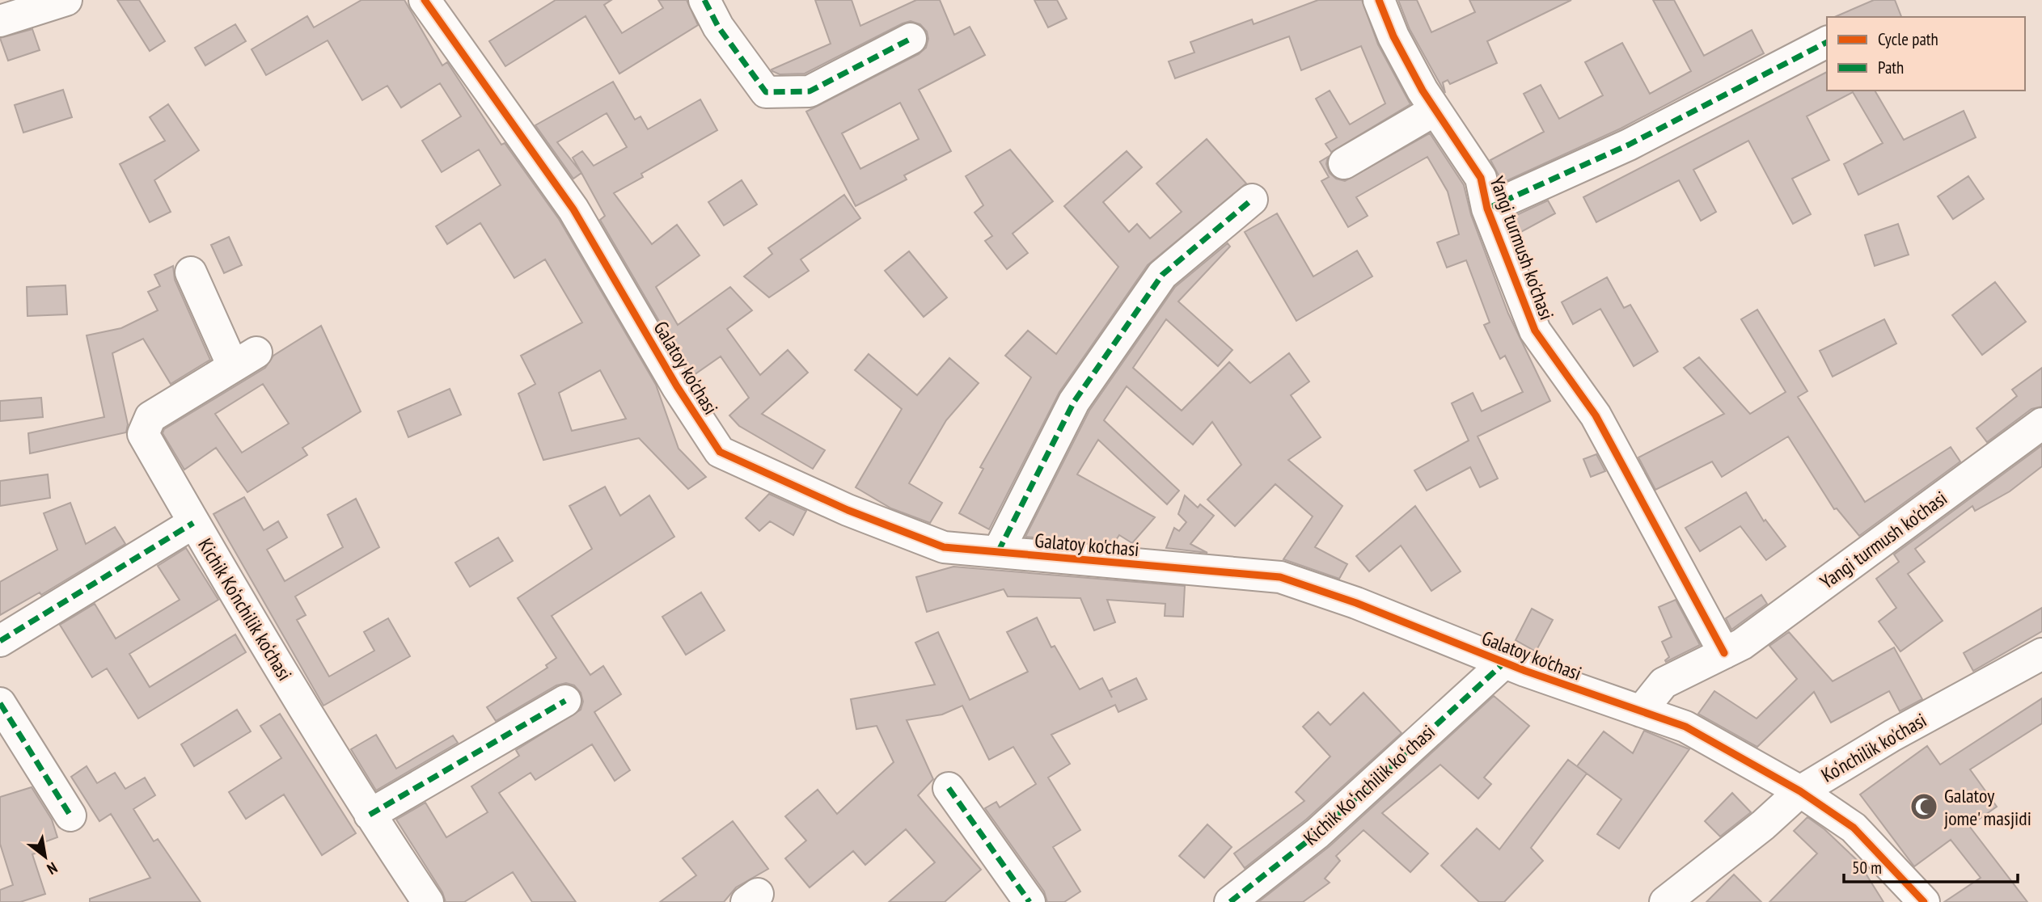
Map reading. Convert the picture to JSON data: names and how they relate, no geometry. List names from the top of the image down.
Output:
{
  "streets": {
    "street": [
      "Yangi turmush ko'chasi",
      "Galatoy ko'chasi",
      "Kichik Ko‘nchilik ko‘chasi",
      "Ko‘nchilik ko'chasi",
      "Kichik Koʻnchilik koʻchasi"
    ]
  },
  "crossings": [
    ["Yangi turmush ko'chasi", "Galatoy ko'chasi"],
    ["Galatoy ko'chasi", "Ko‘nchilik ko'chasi"],
    ["Galatoy ko'chasi", "Kichik Koʻnchilik koʻchasi"]
  ],
  "places": {
    "mosque": ["Galatoy jome' masjidi"]
  },
  "legend": ["Cycle path", "Path"],
  "scale_bar": "50 m",
  "north": "bottom right"
}
